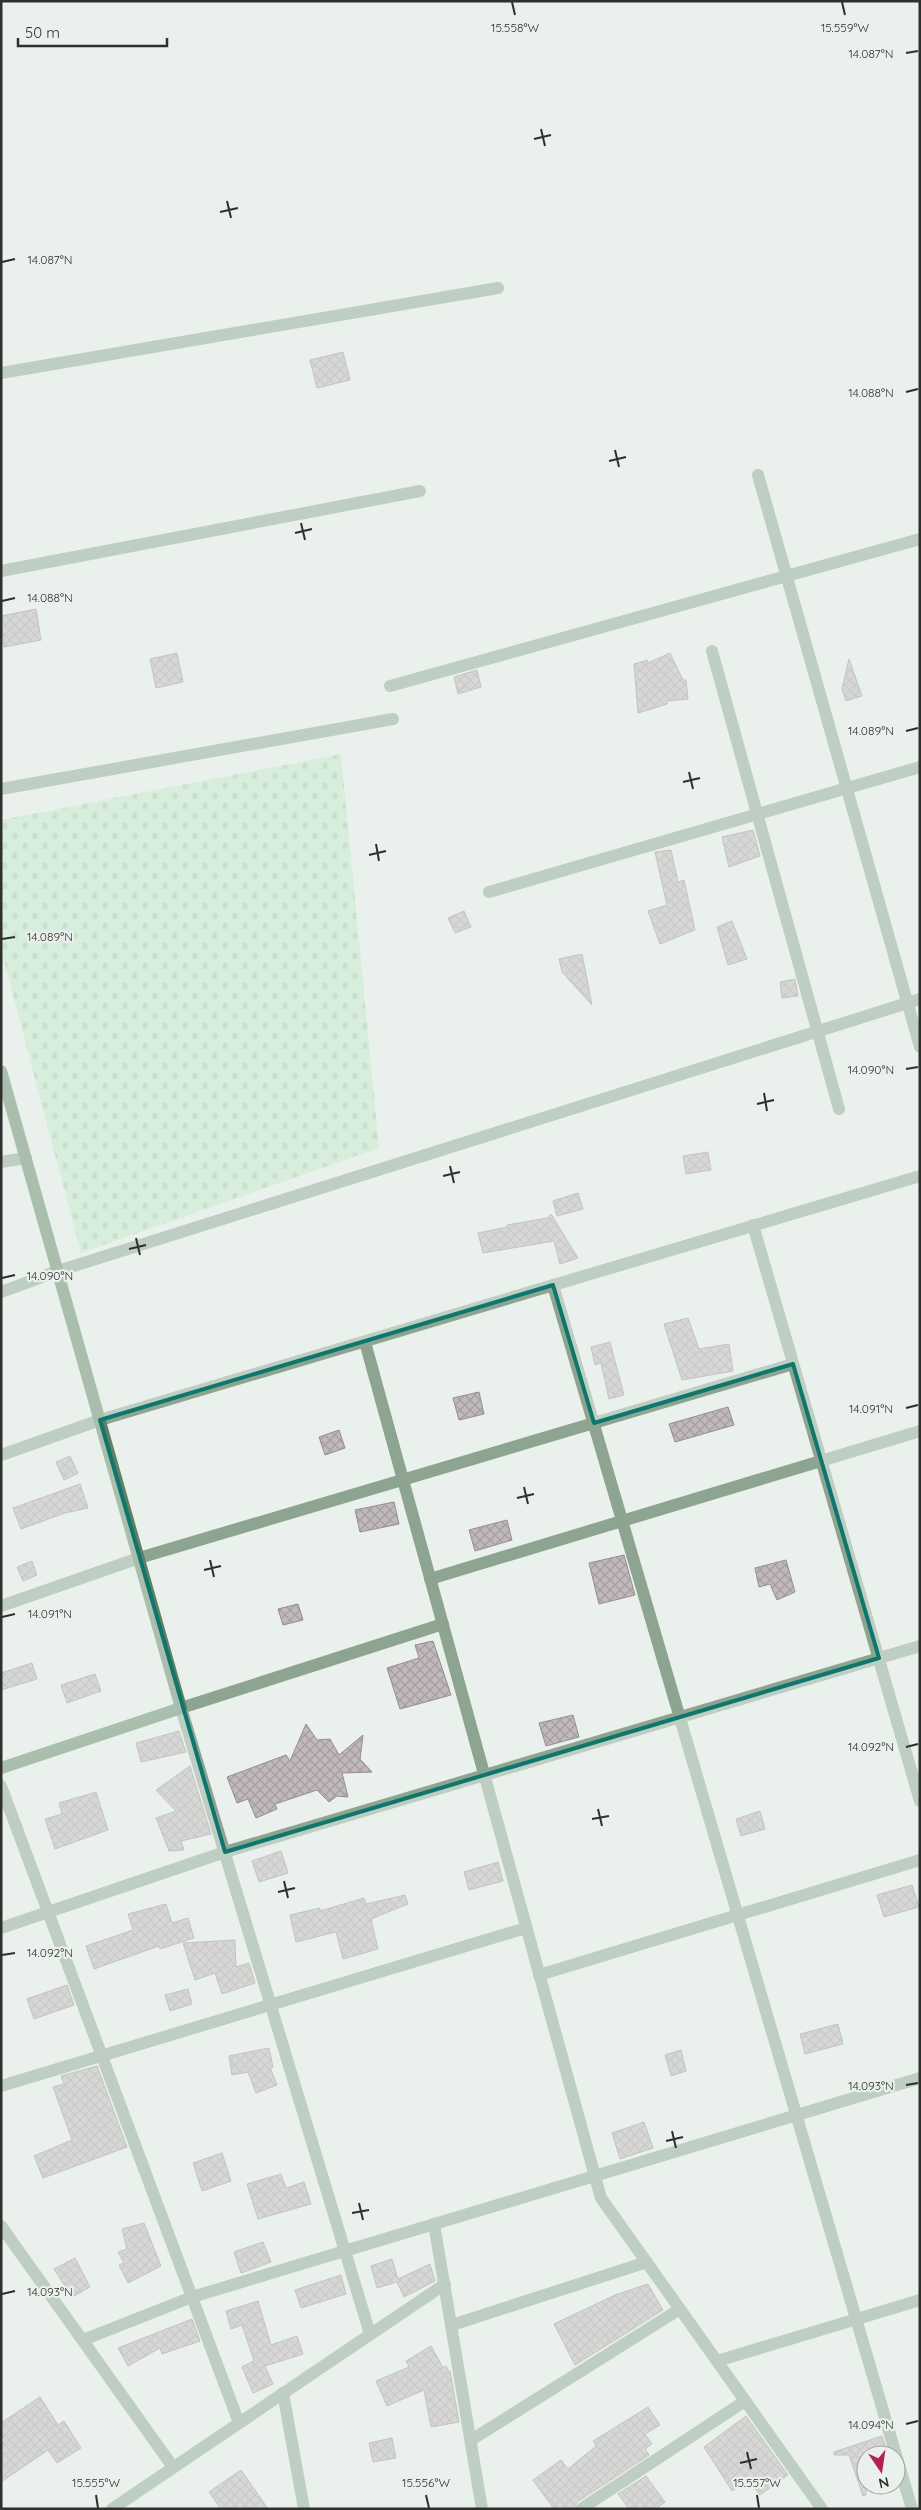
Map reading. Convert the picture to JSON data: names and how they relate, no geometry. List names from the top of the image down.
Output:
{
  "scale_bar": "50 m",
  "north": "bottom",
  "coordinates": [
    "15.558°W",
    "15.559°W",
    "14.087°N",
    "14.088°N",
    "14.089°N",
    "14.090°N",
    "14.091°N",
    "14.092°N",
    "14.093°N",
    "14.094°N",
    "15.555°W",
    "15.556°W",
    "15.557°W"
  ]
}
